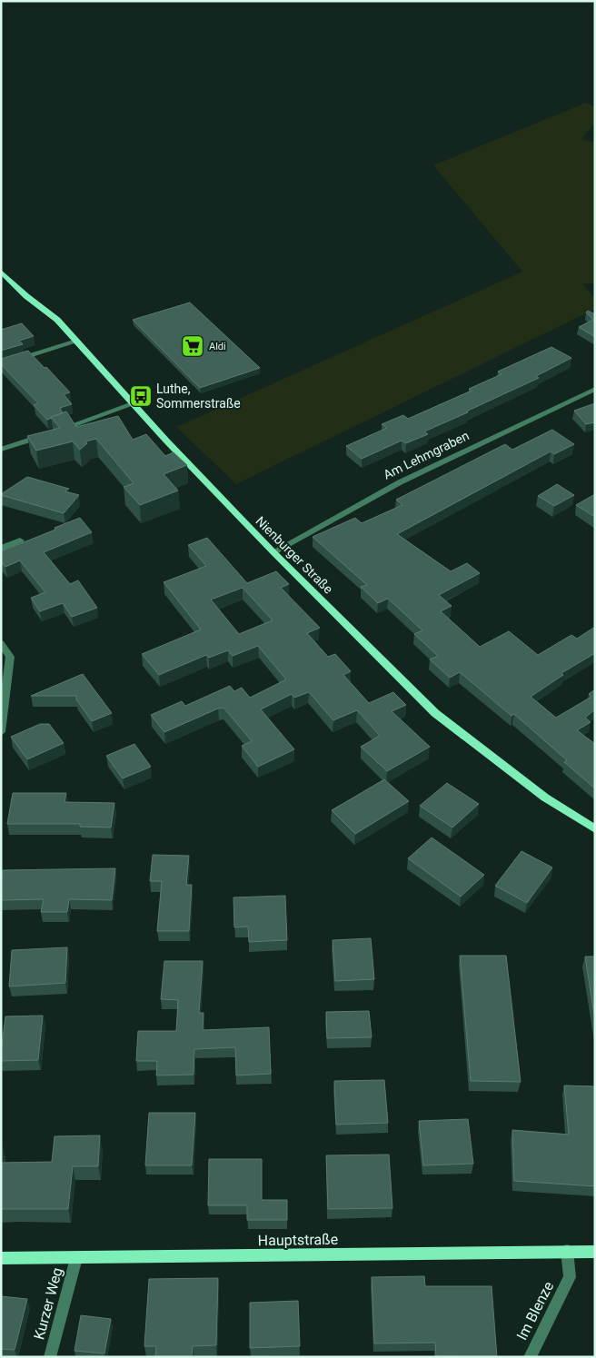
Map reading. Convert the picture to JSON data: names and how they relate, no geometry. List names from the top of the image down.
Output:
{
  "streets": {
    "street": [
      "Am Lehmgraben",
      "Nienburger Straße",
      "Hauptstraße",
      "Kurzer Weg",
      "Im Blenze"
    ]
  },
  "crossings": [
    ["Am Lehmgraben", "Nienburger Straße"],
    ["Hauptstraße", "Kurzer Weg"],
    ["Hauptstraße", "Im Blenze"]
  ],
  "places": {
    "supermarket": ["Aldi"],
    "bus stop": ["Luthe, Sommerstraße"]
  }
}
